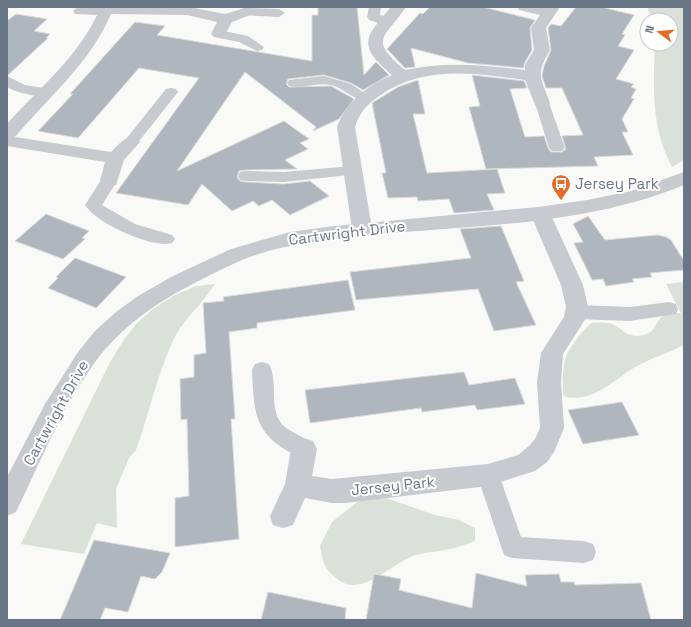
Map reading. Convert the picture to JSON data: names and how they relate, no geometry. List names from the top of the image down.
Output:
{
  "streets": {
    "street": ["Cartwright Drive", "Jersey Park"]
  },
  "places": {
    "bus stop": ["Jersey Park"]
  },
  "north": "left"
}
